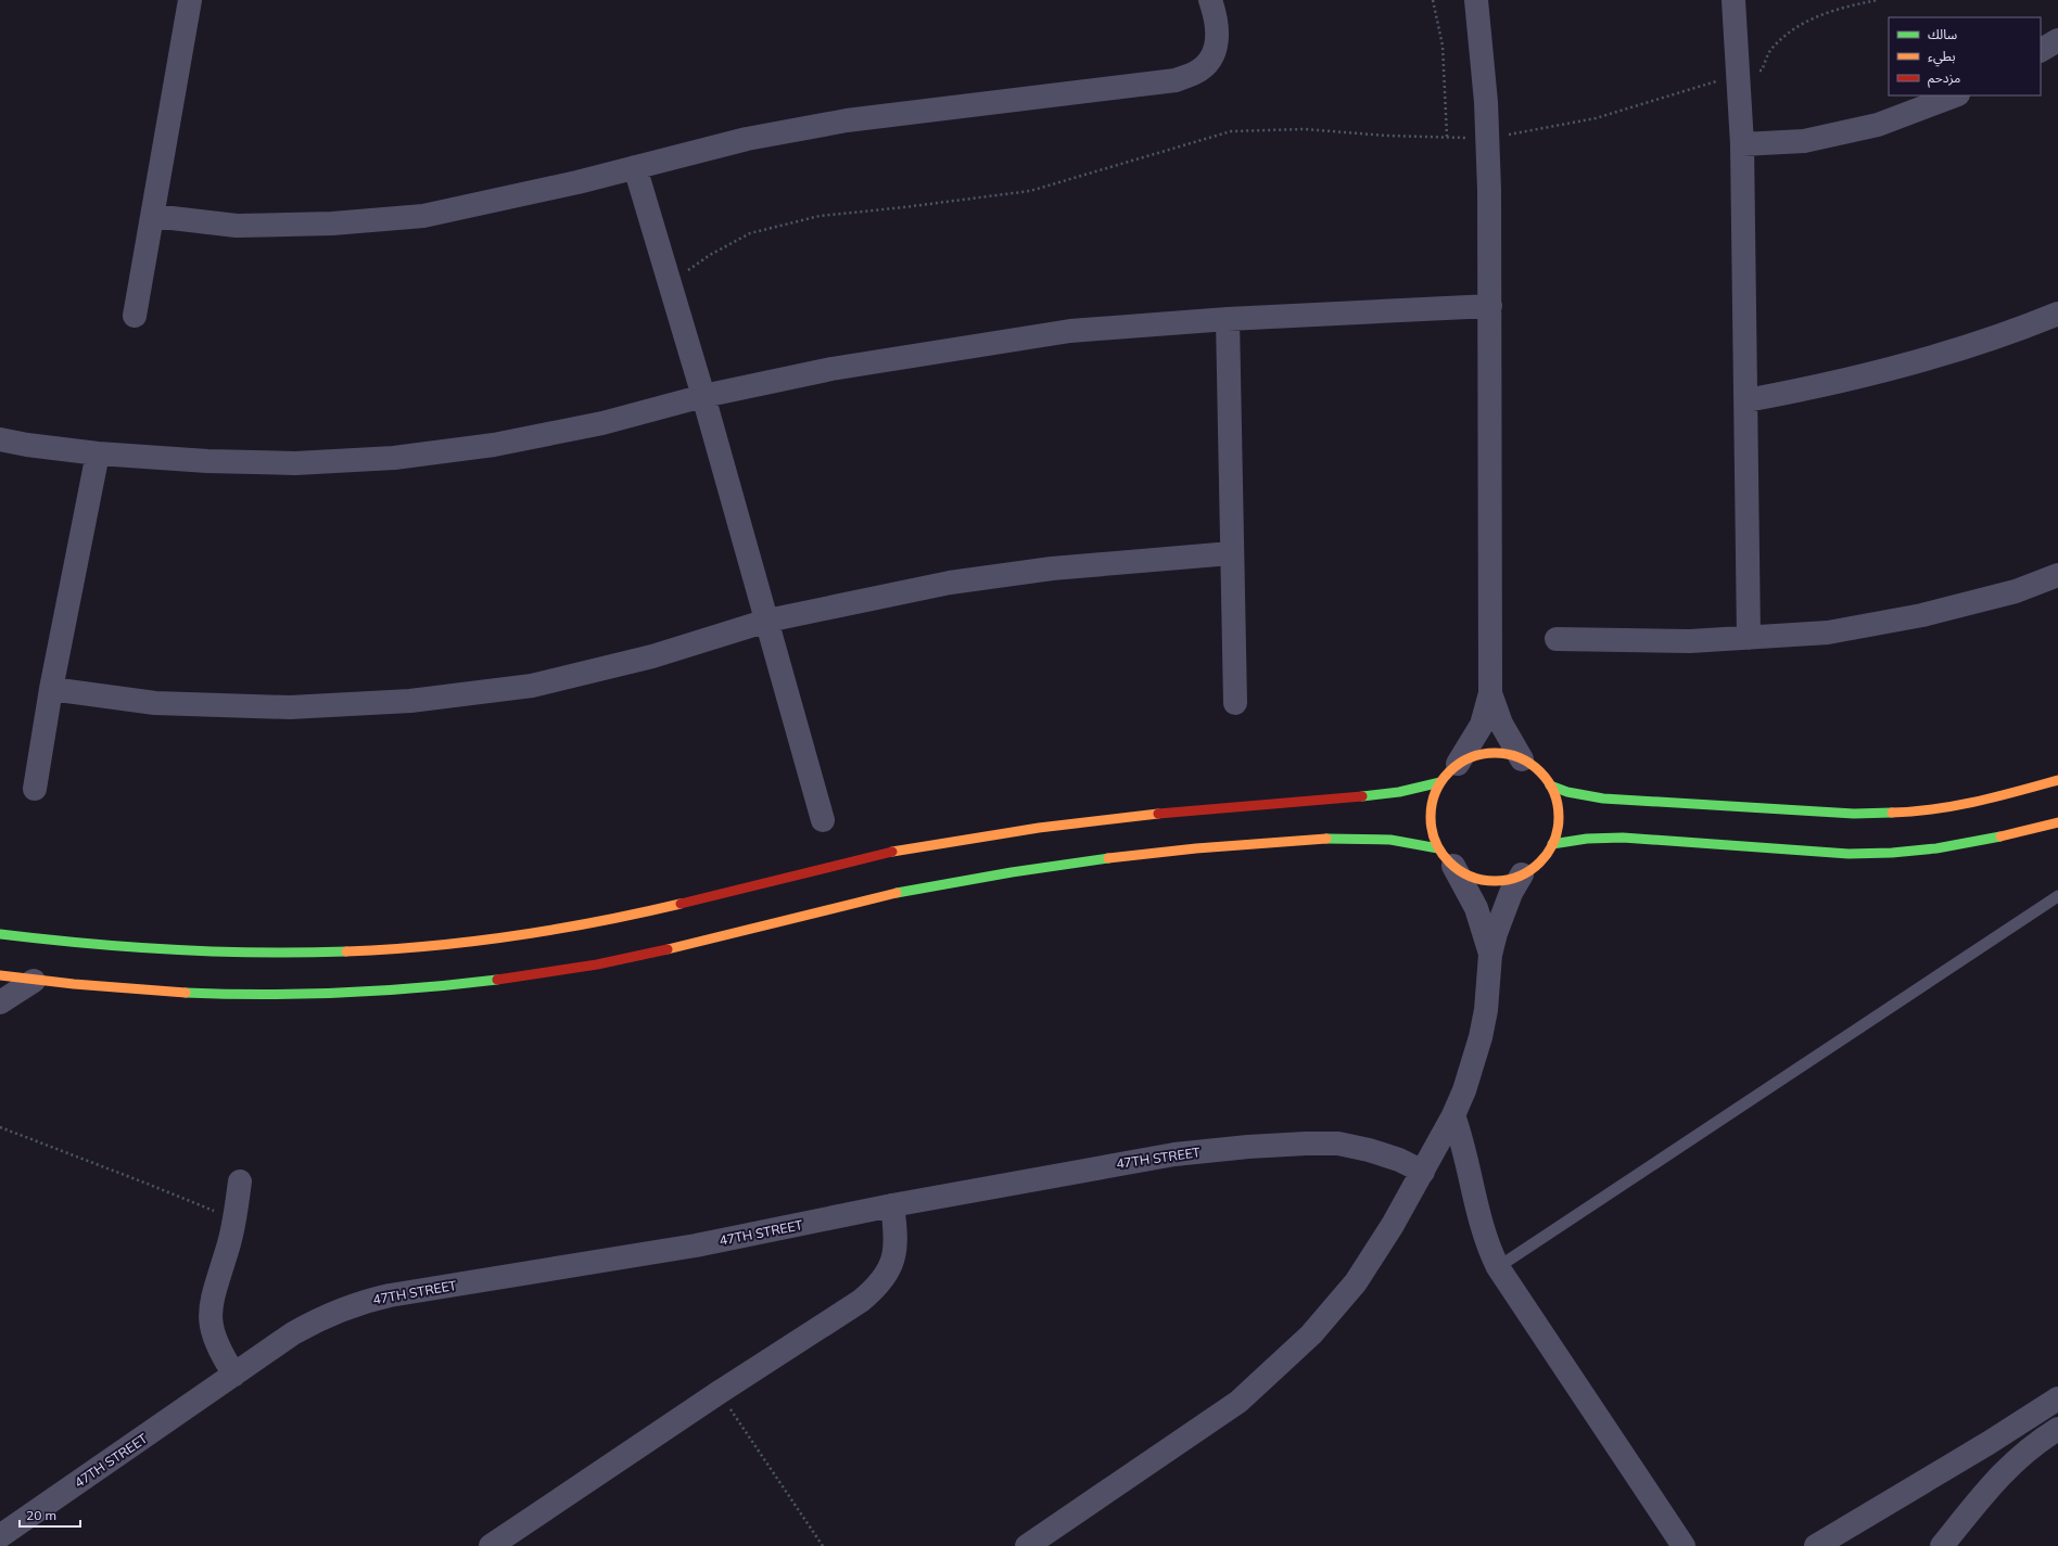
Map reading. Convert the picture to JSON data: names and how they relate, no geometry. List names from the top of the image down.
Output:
{
  "streets": {
    "street": ["47TH STREET"]
  },
  "legend": ["سالك", "بطيء", "مزدحم"],
  "scale_bar": "20 m"
}
